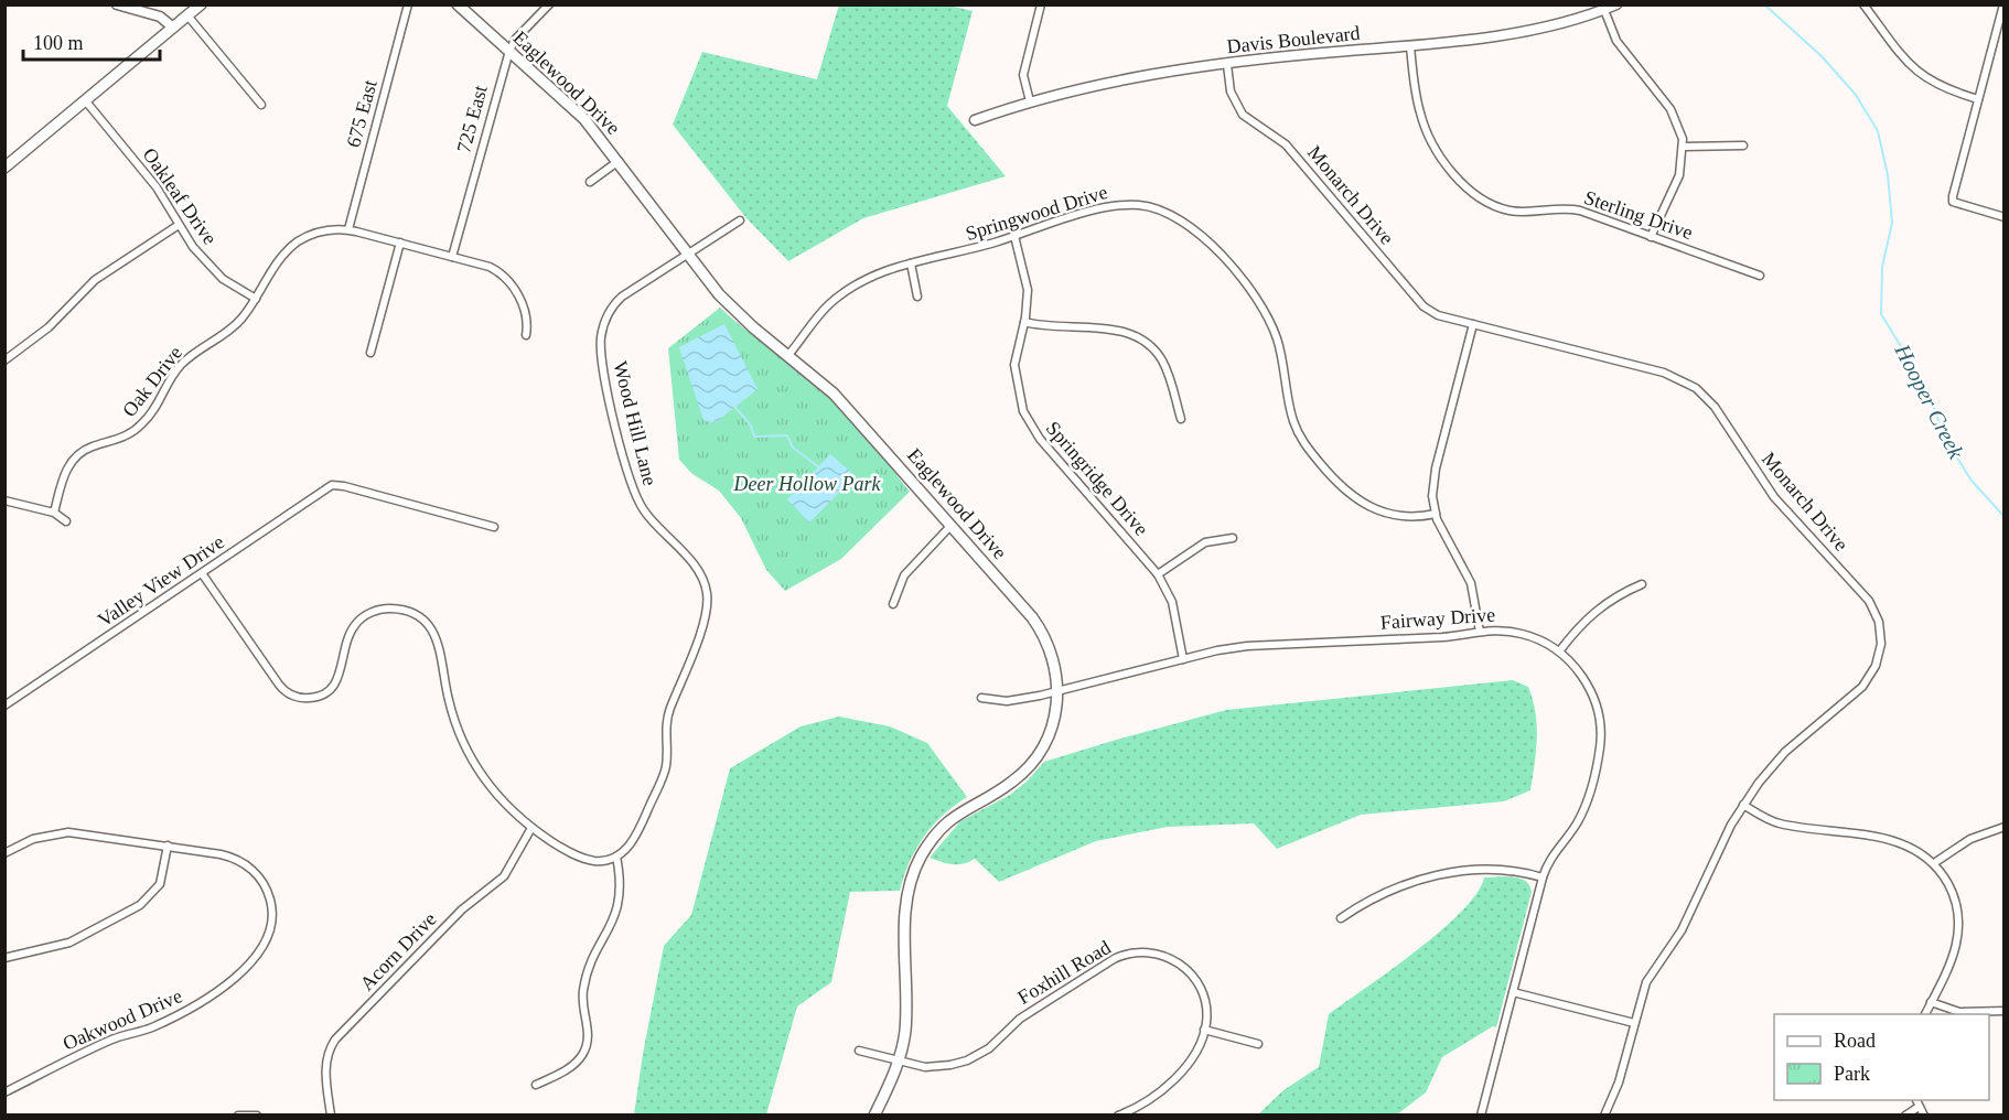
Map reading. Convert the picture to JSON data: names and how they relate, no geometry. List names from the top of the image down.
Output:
{
  "streets": {
    "main road": ["Eaglewood Drive"],
    "street": [
      "Davis Boulevard",
      "675 East",
      "725 East",
      "Monarch Drive",
      "Oakleaf Drive",
      "Springwood Drive",
      "Sterling Drive",
      "Oak Drive",
      "Wood Hill Lane",
      "Springridge Drive",
      "Valley View Drive",
      "Fairway Drive",
      "Acorn Drive",
      "Foxhill Road",
      "Oakwood Drive"
    ]
  },
  "crossings": [
    ["Davis Boulevard", "Monarch Drive"],
    ["Davis Boulevard", "Sterling Drive"],
    ["Eaglewood Drive", "725 East"],
    ["Eaglewood Drive", "Springwood Drive"],
    ["Eaglewood Drive", "Wood Hill Lane"],
    ["Eaglewood Drive", "Fairway Drive"],
    ["Eaglewood Drive", "Foxhill Road"],
    ["675 East", "Oak Drive"],
    ["Oakleaf Drive", "Oak Drive"],
    ["Springwood Drive", "Springridge Drive"],
    ["Springridge Drive", "Fairway Drive"]
  ],
  "water": ["Hooper Creek"],
  "parks": ["Deer Hollow Park"],
  "legend": ["Road", "Park"],
  "scale_bar": "100 m"
}
